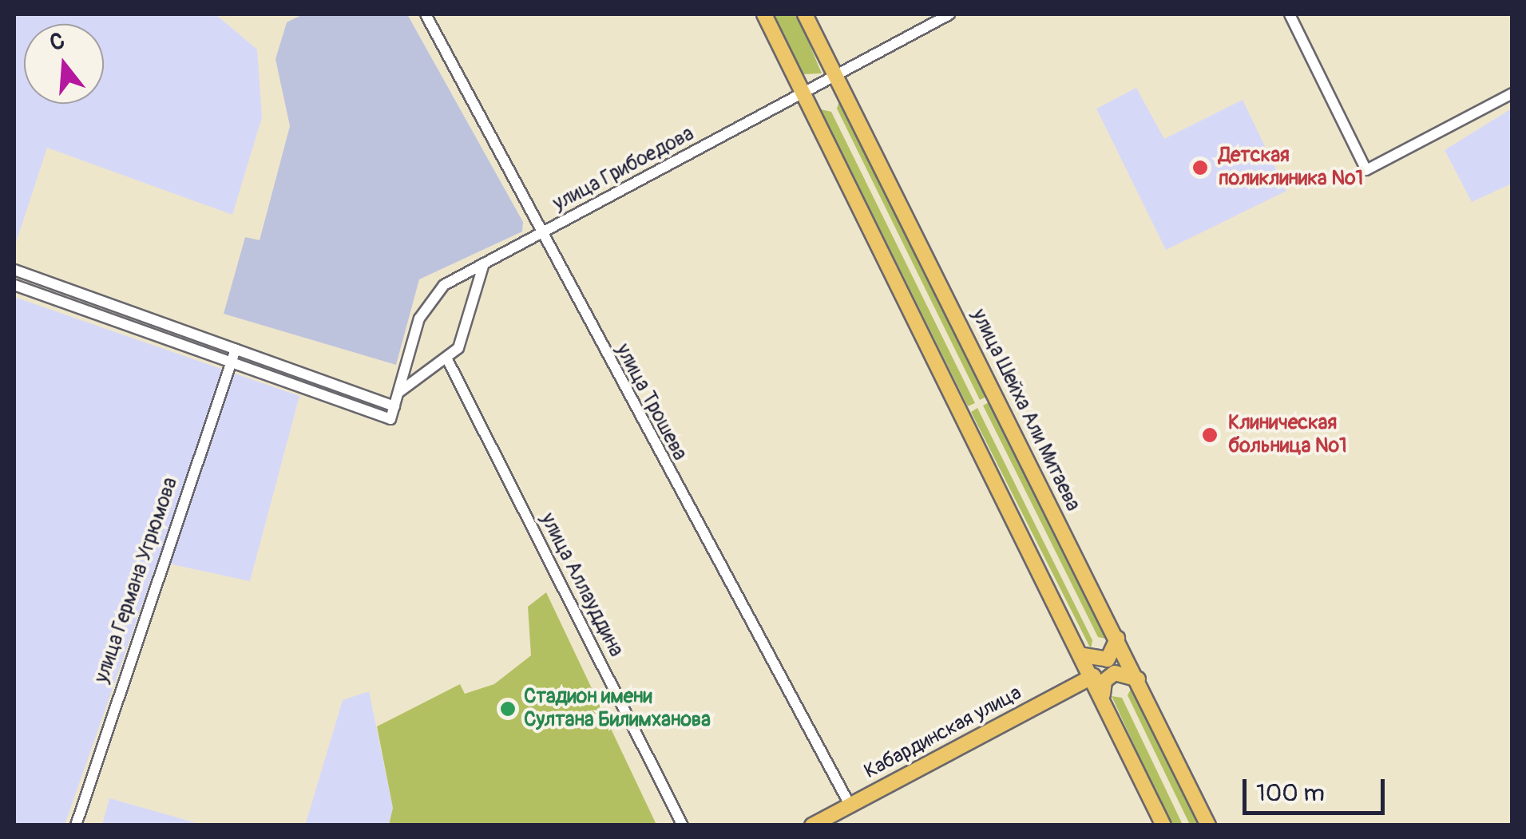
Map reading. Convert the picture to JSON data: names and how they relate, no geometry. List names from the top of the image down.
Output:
{
  "streets": {
    "main road": ["улица Шейха Али Митаева", "Кабардинская улица"],
    "street": [
      "улица Грибоедова",
      "улица Трошева",
      "улица Германа Угрюмова",
      "улица Аллауддина"
    ]
  },
  "crossings": [
    ["улица Грибоедова", "улица Трошева"],
    ["улица Грибоедова", "улица Шейха Али Митаева"],
    ["улица Грибоедова", "улица Германа Угрюмова"],
    ["улица Трошева", "Кабардинская улица"]
  ],
  "places": ["Детская поликлиника №1", "Клиническая больница №1", "Стадион имени Султана Билимханова"],
  "scale_bar": "100 m",
  "north": "top"
}
